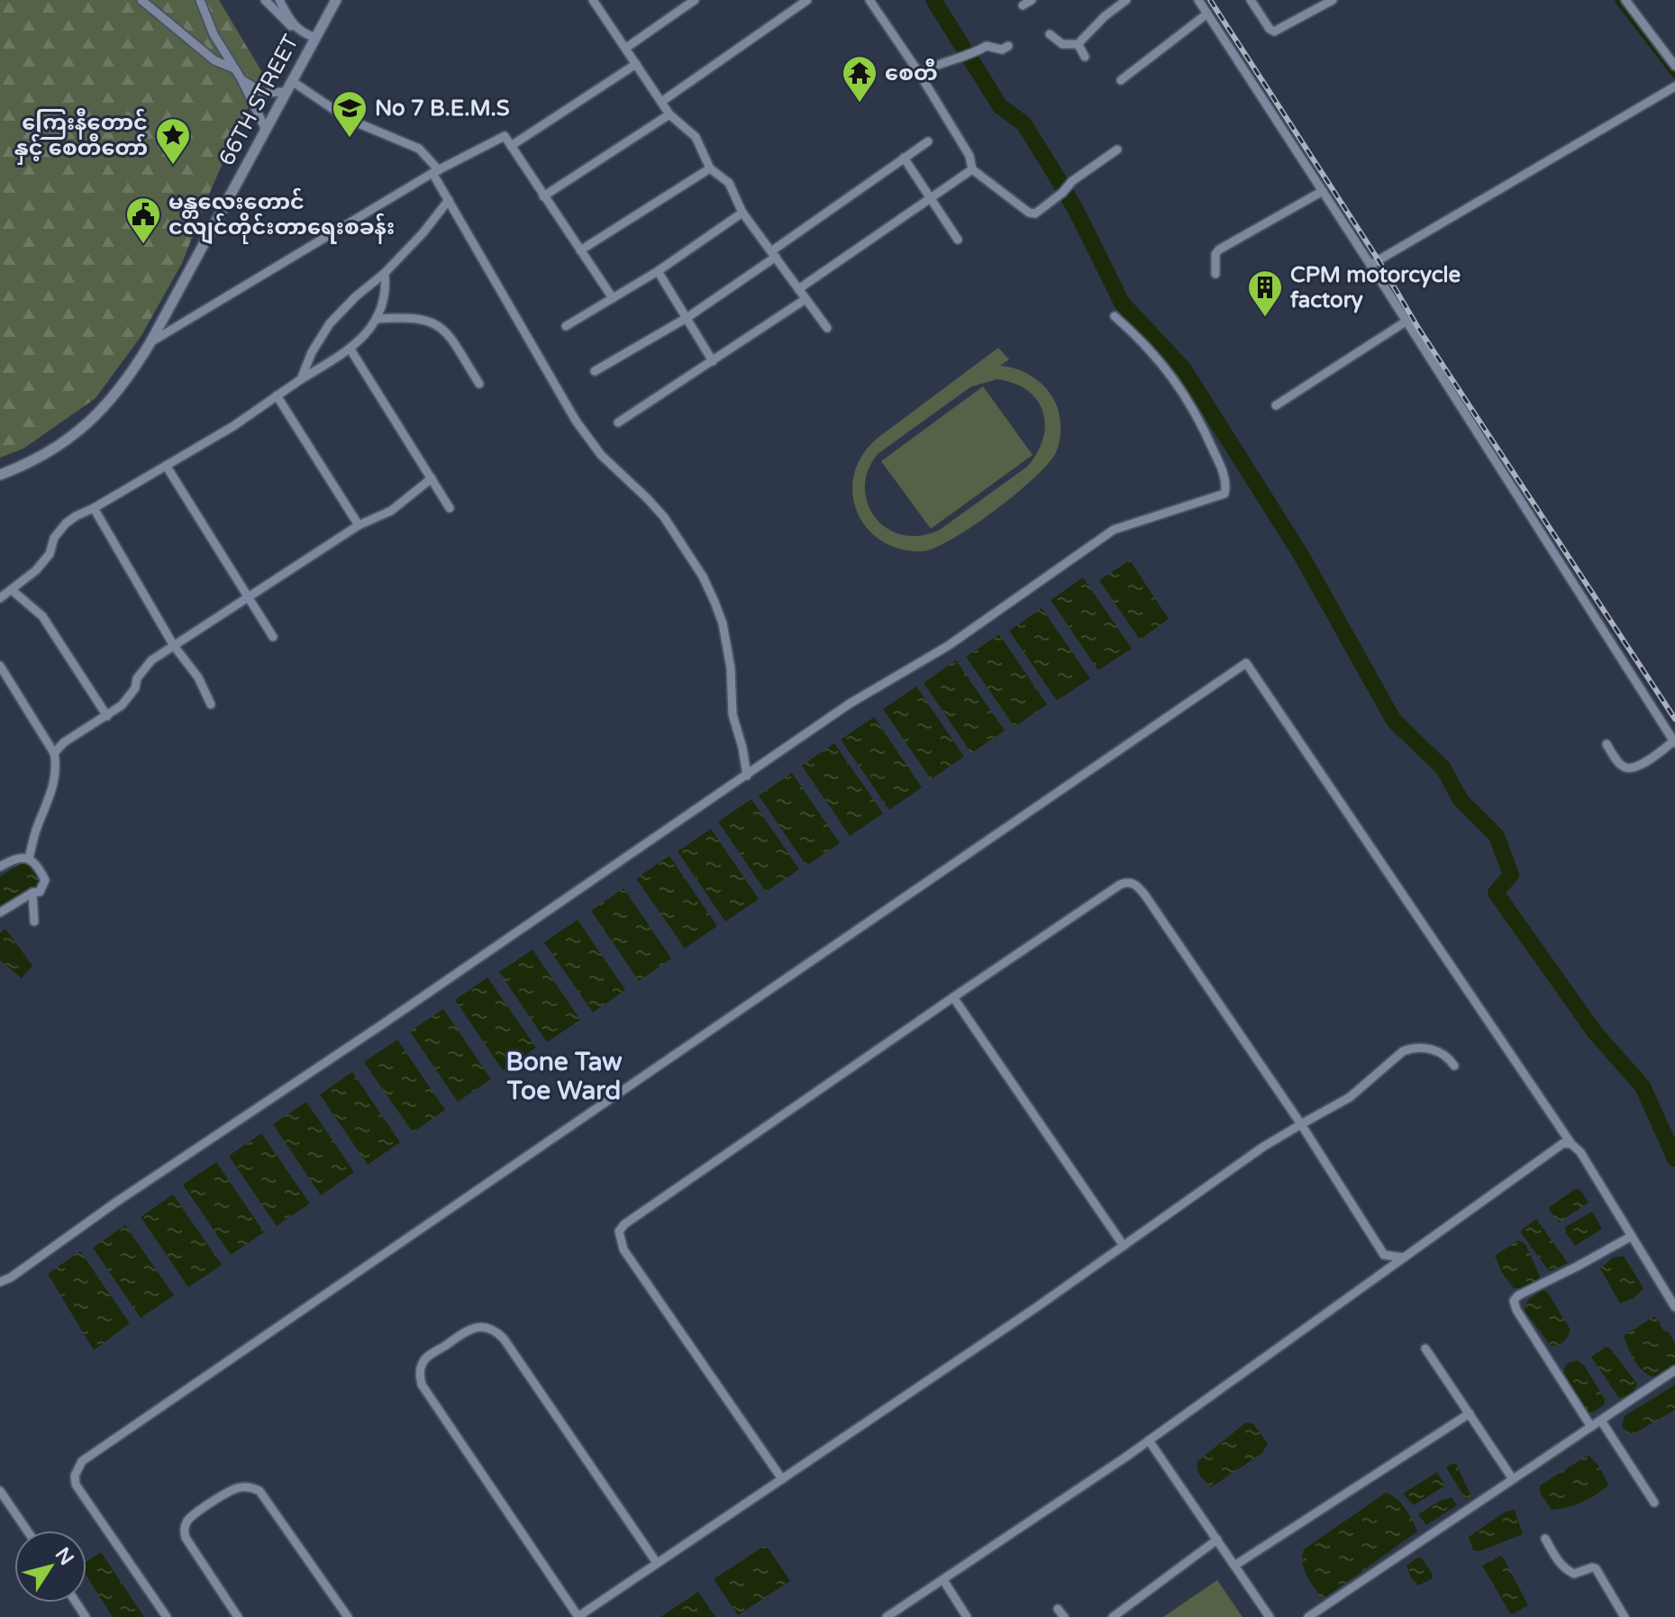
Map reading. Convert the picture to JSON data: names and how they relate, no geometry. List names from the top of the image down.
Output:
{
  "streets": {
    "street": ["66TH STREET"]
  },
  "districts": ["Bone Taw Toe Ward"],
  "places": {
    "temple": ["စေတီ"],
    "school or university": ["No 7 B.E.M.S"],
    "place": ["ကြေးနီတောင် နှင့် စေတီတော်"],
    "public building": ["မန္တလေးတောင် ငလျင်တိုင်းတာရေးစခန်း"],
    "building": ["CPM motorcycle factory"]
  },
  "north": "top right"
}
